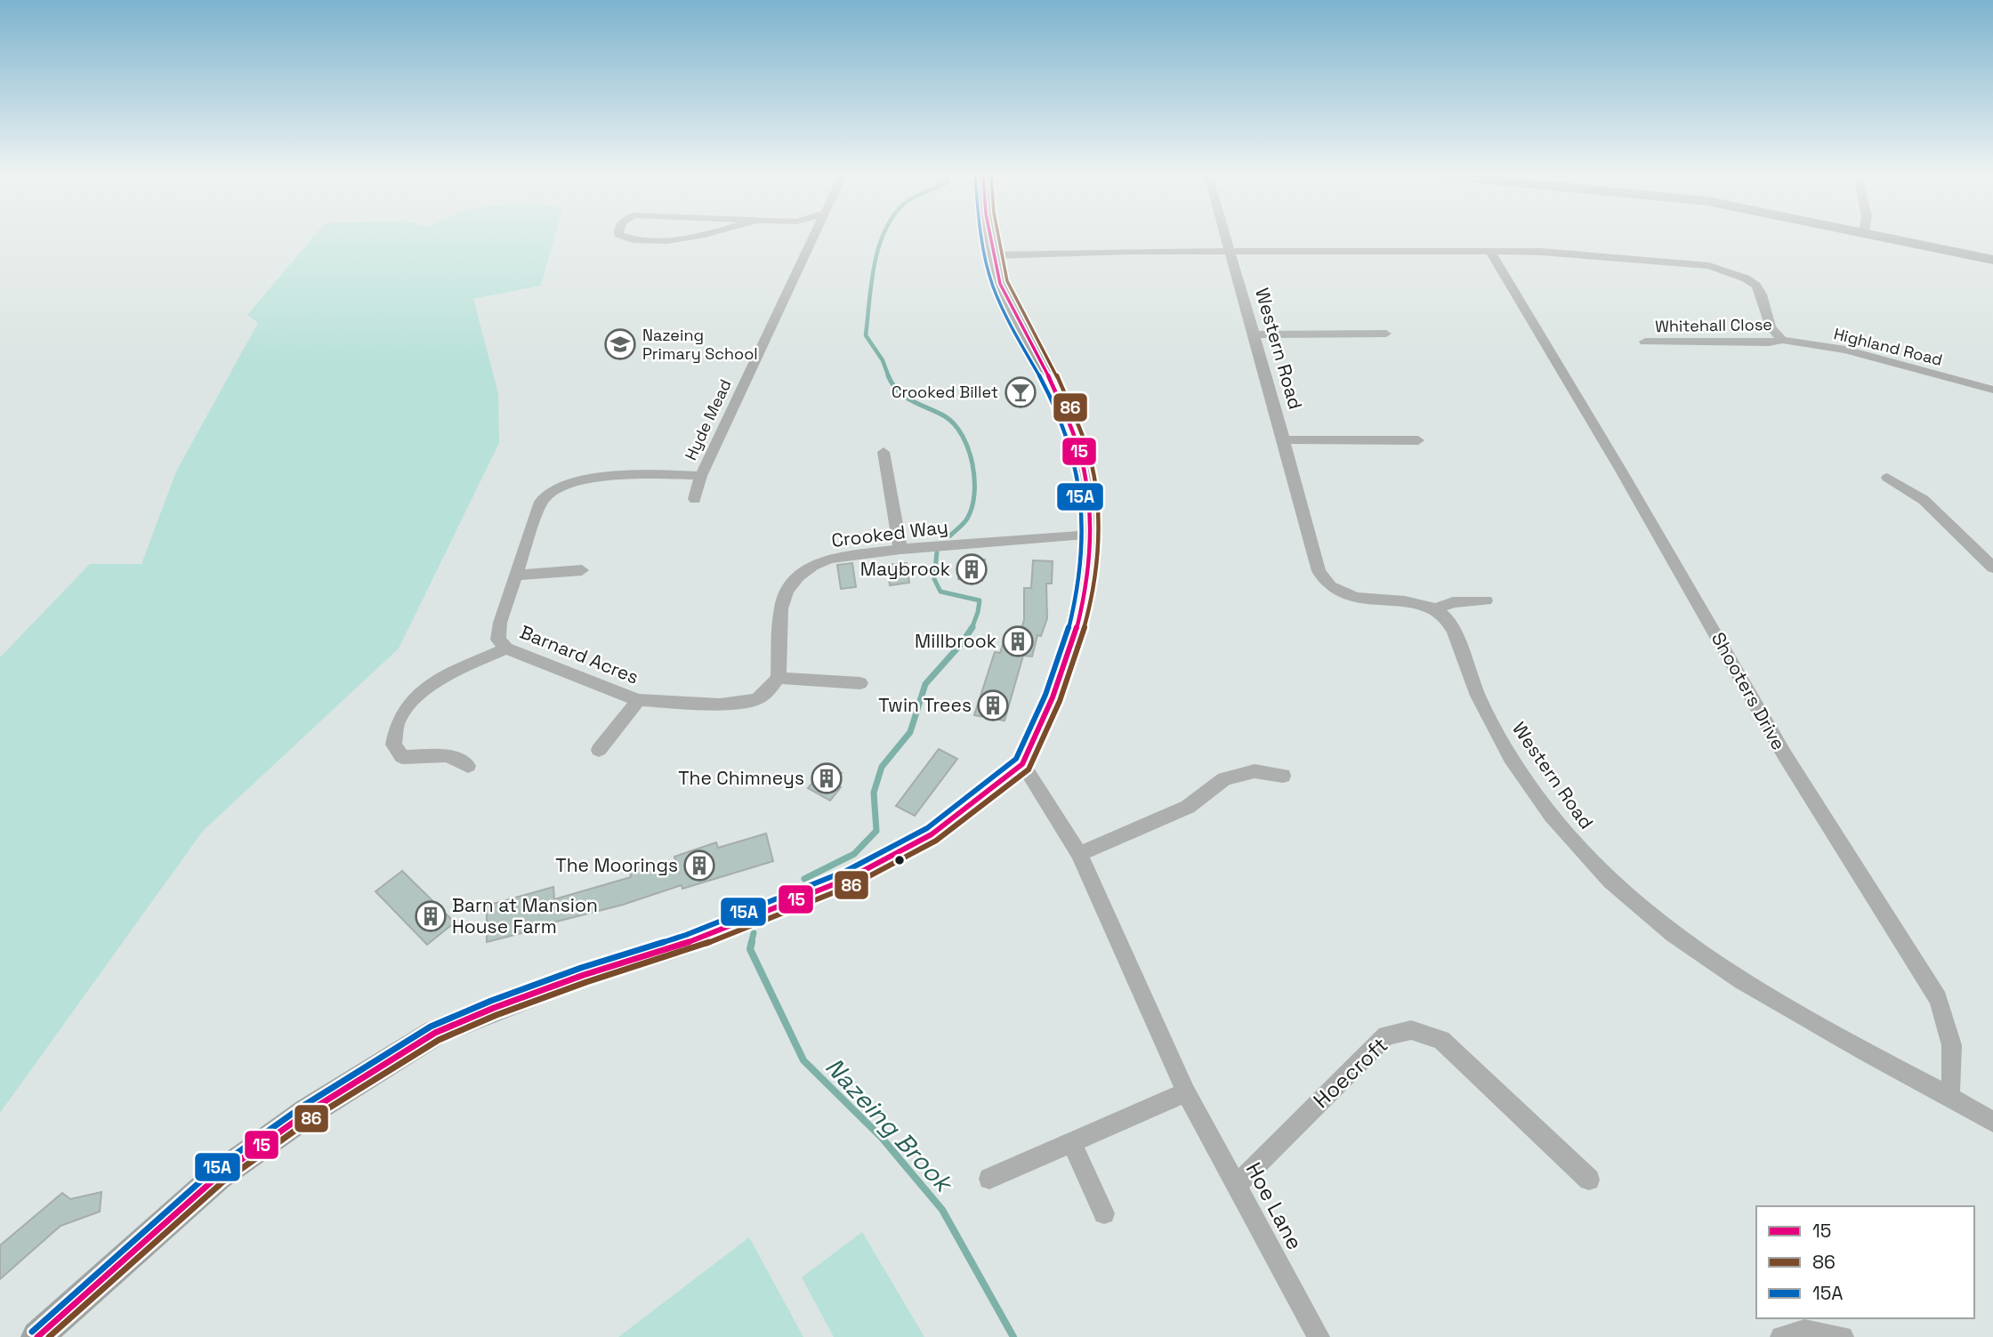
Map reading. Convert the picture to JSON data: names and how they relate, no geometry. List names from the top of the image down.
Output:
{
  "streets": {
    "street": [
      "Whitehall Close",
      "Highland Road",
      "Western Road",
      "Hyde Mead",
      "Crooked Way",
      "Barnard Acres",
      "Shooters Drive",
      "Hoecroft",
      "Hoe Lane"
    ]
  },
  "crossings": [
    ["Whitehall Close", "Highland Road"],
    ["Western Road", "Shooters Drive"],
    ["Hyde Mead", "Barnard Acres"],
    ["Crooked Way", "Barnard Acres"],
    ["Hoecroft", "Hoe Lane"]
  ],
  "water": ["Nazeing Brook"],
  "places": {
    "school or university": ["Nazeing Primary School"],
    "bar": ["Crooked Billet"],
    "building": [
      "Maybrook",
      "Millbrook",
      "Twin Trees",
      "The Chimneys",
      "The Moorings",
      "Barn at Mansion House Farm"
    ]
  },
  "lines": ["transit line 15", "transit line 86", "transit line 15A"],
  "legend": ["15", "86", "15A"]
}
